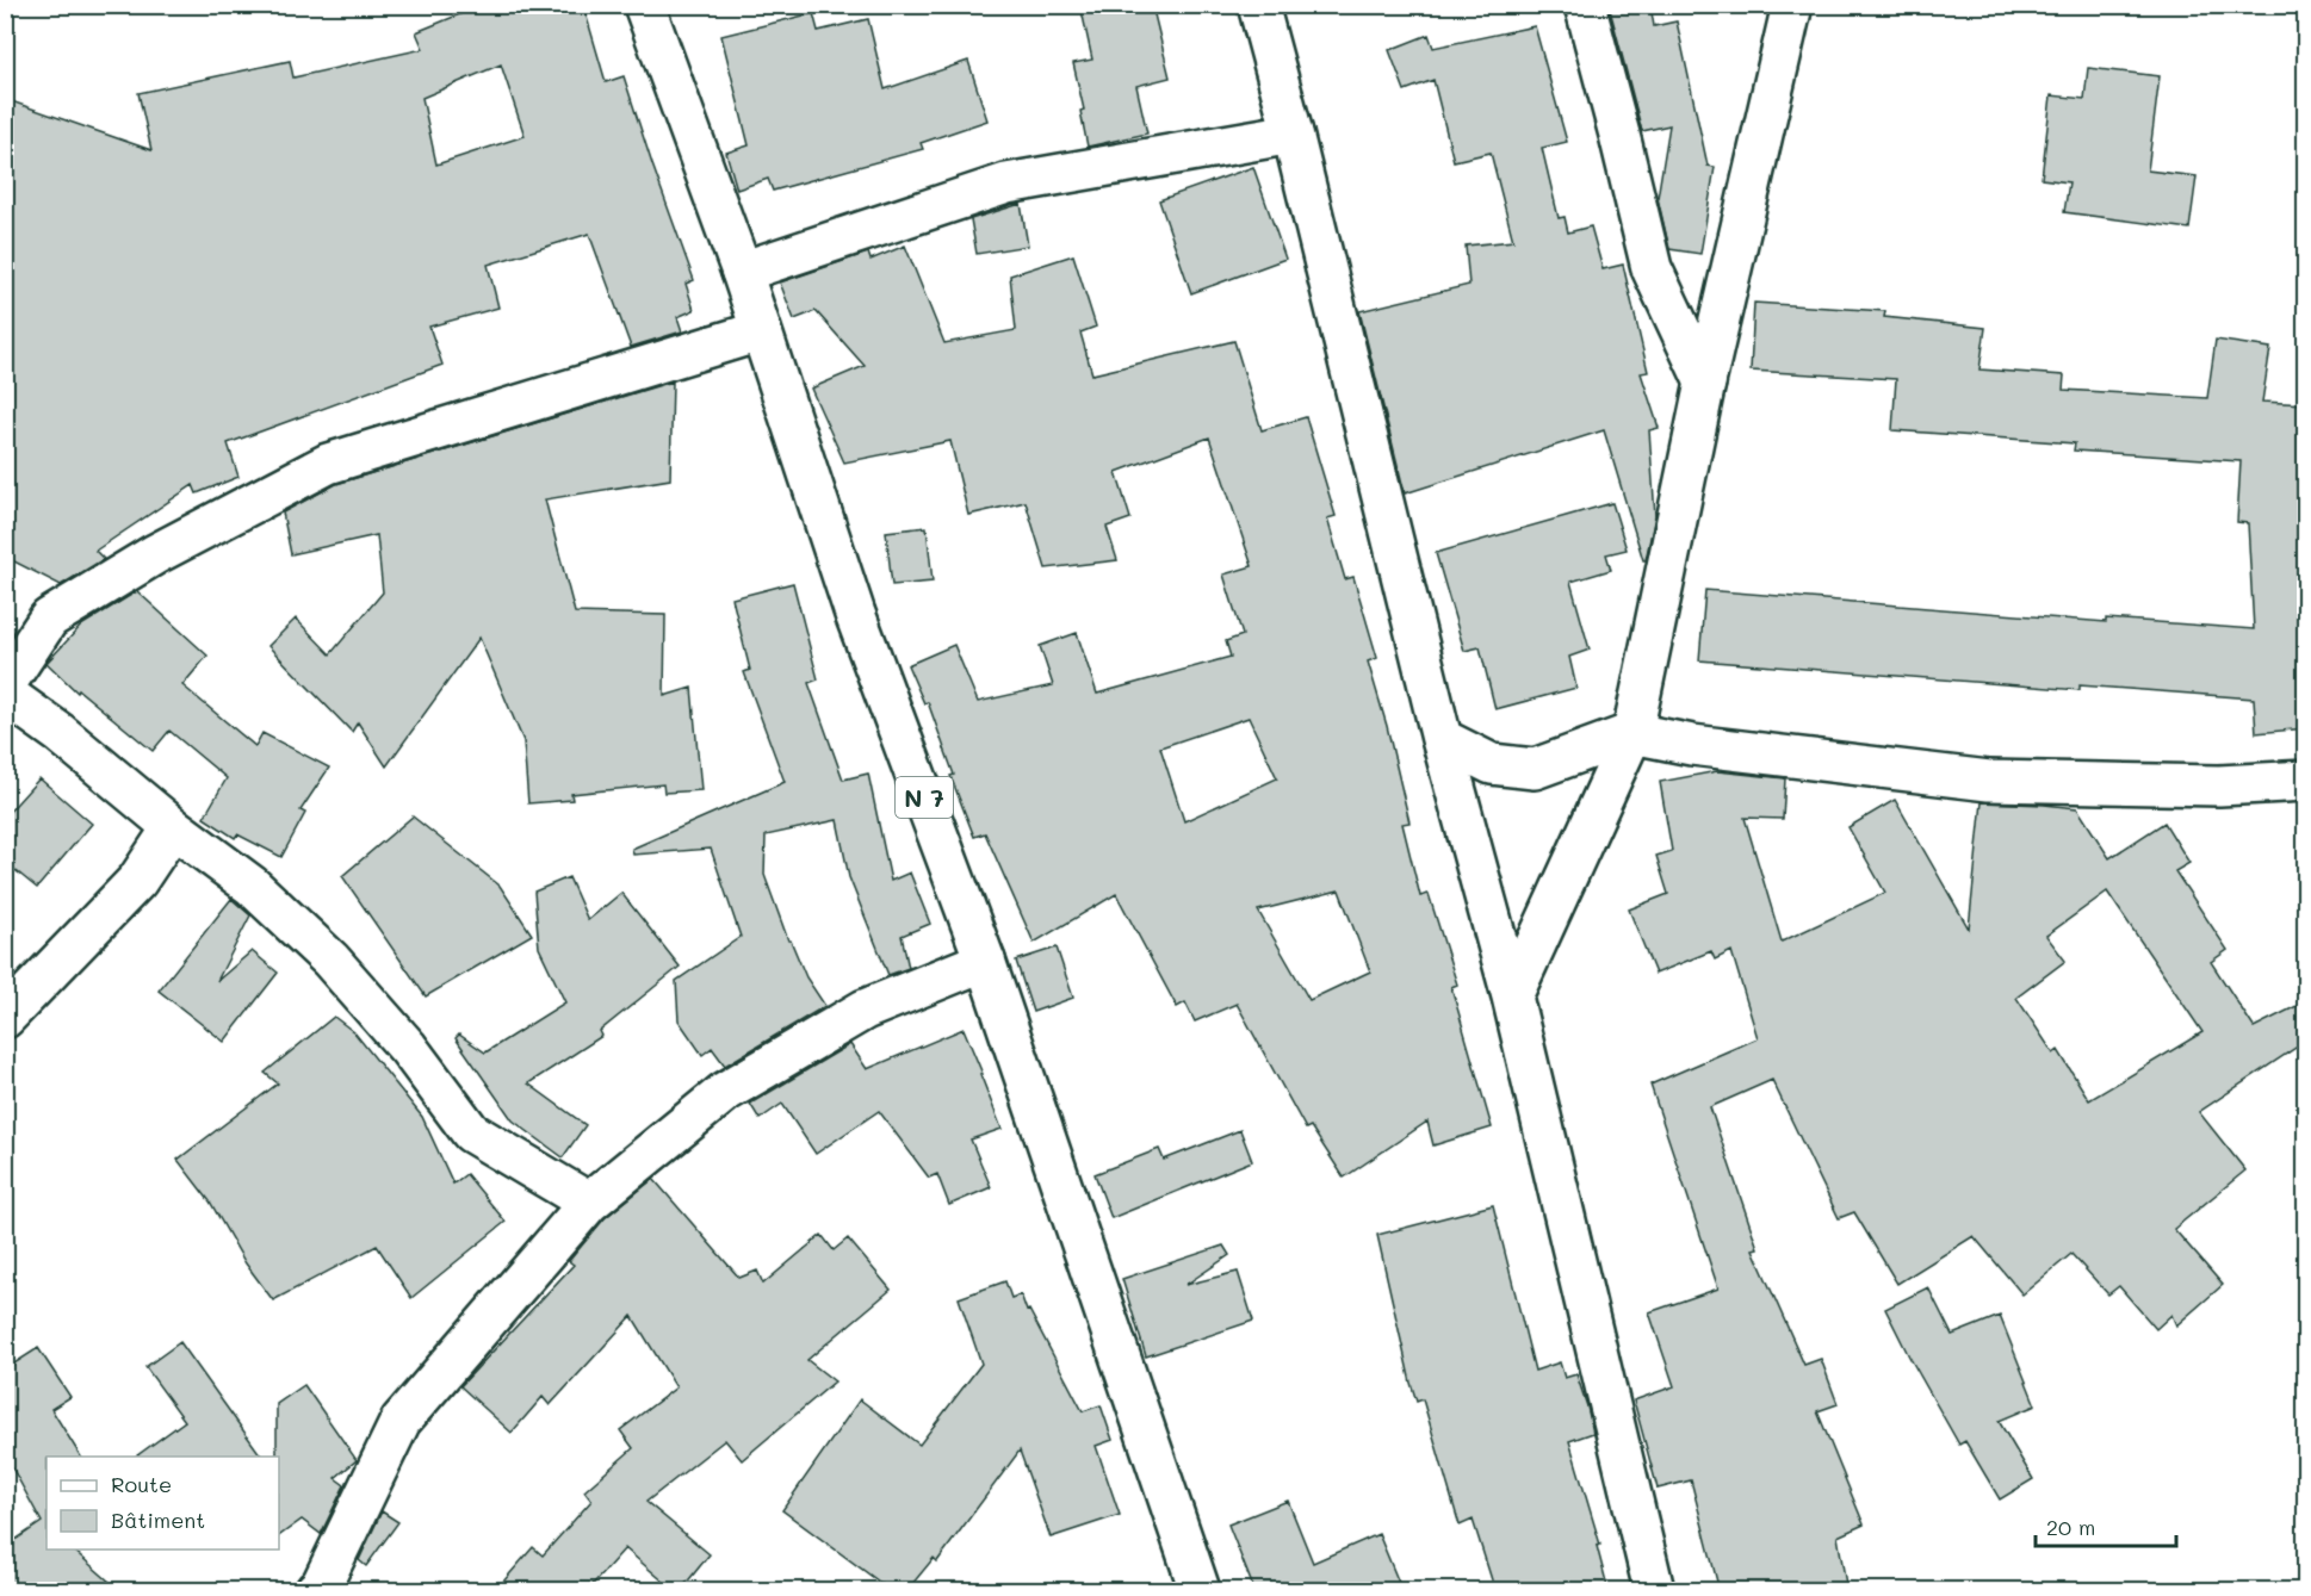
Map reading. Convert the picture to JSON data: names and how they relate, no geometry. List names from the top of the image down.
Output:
{
  "streets": {
    "street": ["N 7"]
  },
  "legend": ["Route", "Bâtiment"],
  "scale_bar": "20 m"
}
